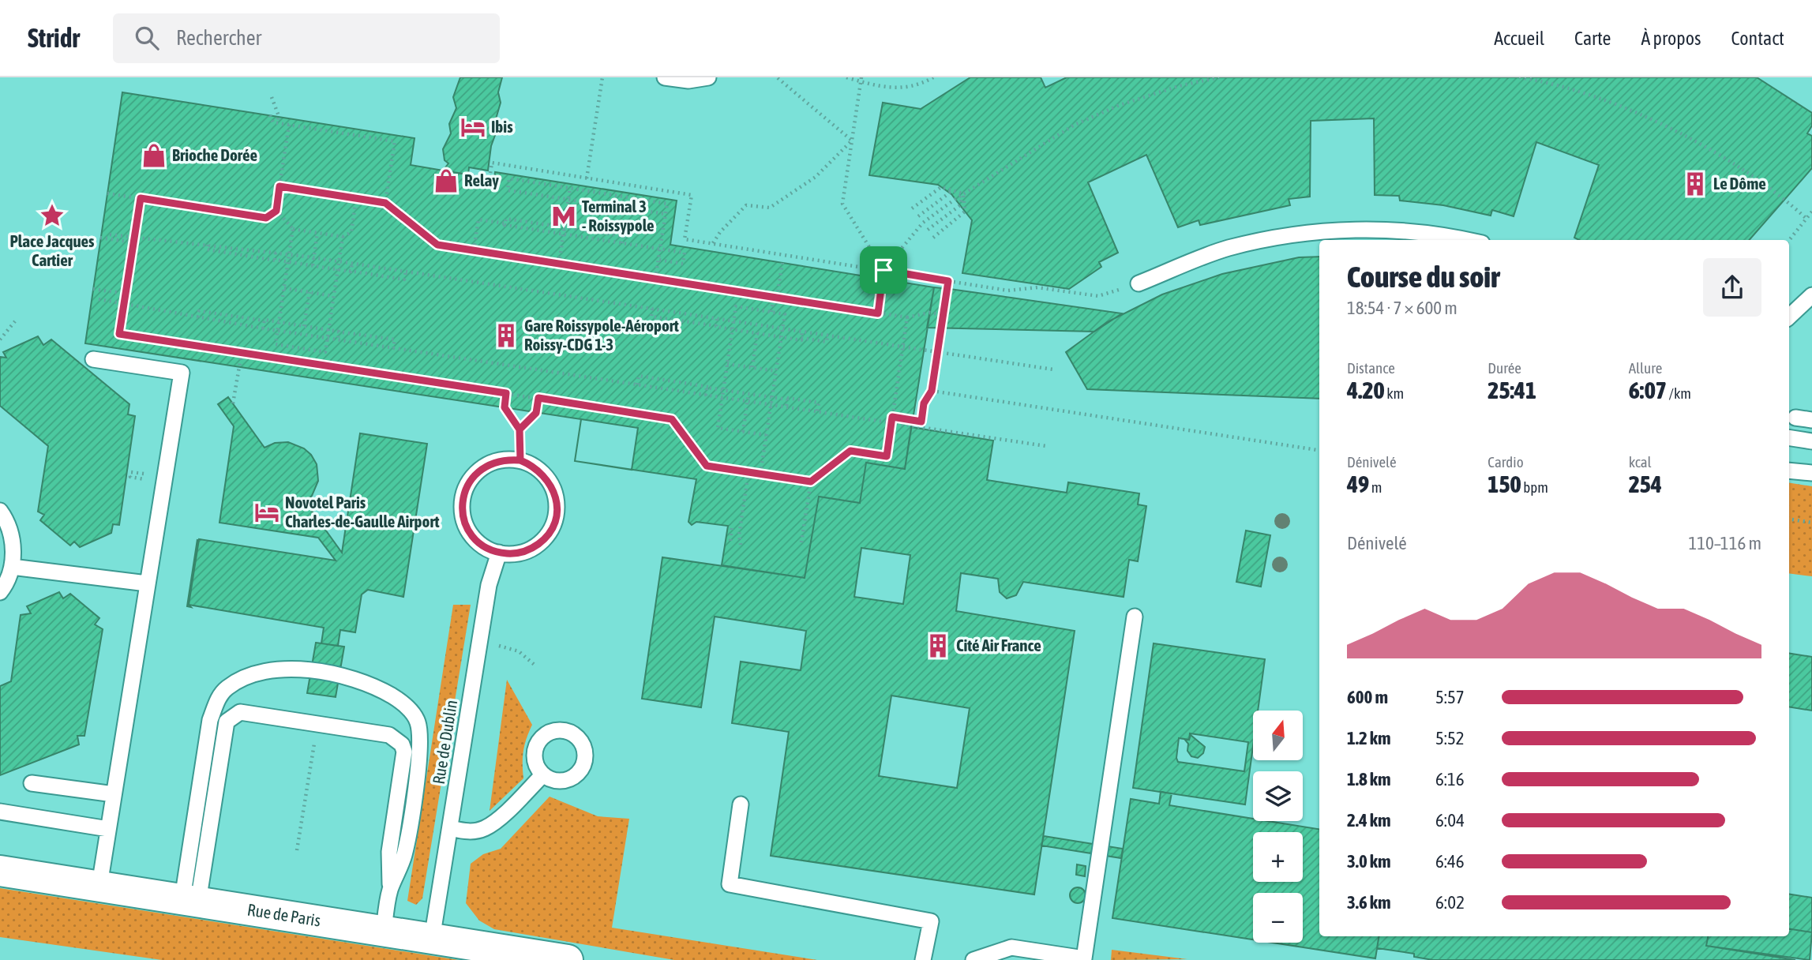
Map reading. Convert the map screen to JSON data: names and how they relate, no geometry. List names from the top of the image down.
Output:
{
  "streets": {
    "street": ["Rue de Paris"],
    "lane": ["Rue de Dublin"]
  },
  "crossings": [
    ["Rue de Dublin", "Rue de Paris"]
  ],
  "places": {
    "hotel": ["Ibis", "Novotel Paris Charles-de-Gaulle Airport"],
    "shop": ["Brioche Dorée", "Relay"],
    "building": ["Le Dôme", "Gare Roissypole-Aéroport Roissy-CDG 1-3", "Cité Air France"],
    "place": ["Place Jacques Cartier"],
    "metro station": ["Terminal 3 - Roissypole"]
  },
  "north": "top",
  "page": {
    "header": "Stridr",
    "search": "Rechercher",
    "nav": [
      "Accueil",
      "Carte",
      "À propos",
      "Contact"
    ],
    "heading": ["Course du soir", "18:54 · 7 × 600 m"],
    "stats": [
      ["Distance", "4.20 km"],
      ["Durée", "25:41"],
      ["Allure", "6:07 /km"],
      ["Dénivelé", "49 m"],
      ["Cardio", "150 bpm"],
      ["kcal", "254"]
    ],
    "chart": ["Dénivelé", "110–116 m"],
    "list": [
      {
        "name": "600 m",
        "note": "5:57"
      },
      {
        "name": "1.2 km",
        "note": "5:52"
      },
      {
        "name": "1.8 km",
        "note": "6:16"
      },
      {
        "name": "2.4 km",
        "note": "6:04"
      },
      {
        "name": "3.0 km",
        "note": "6:46"
      },
      {
        "name": "3.6 km",
        "note": "6:02"
      }
    ],
    "map_buttons": ["+", "−"]
  }
}
